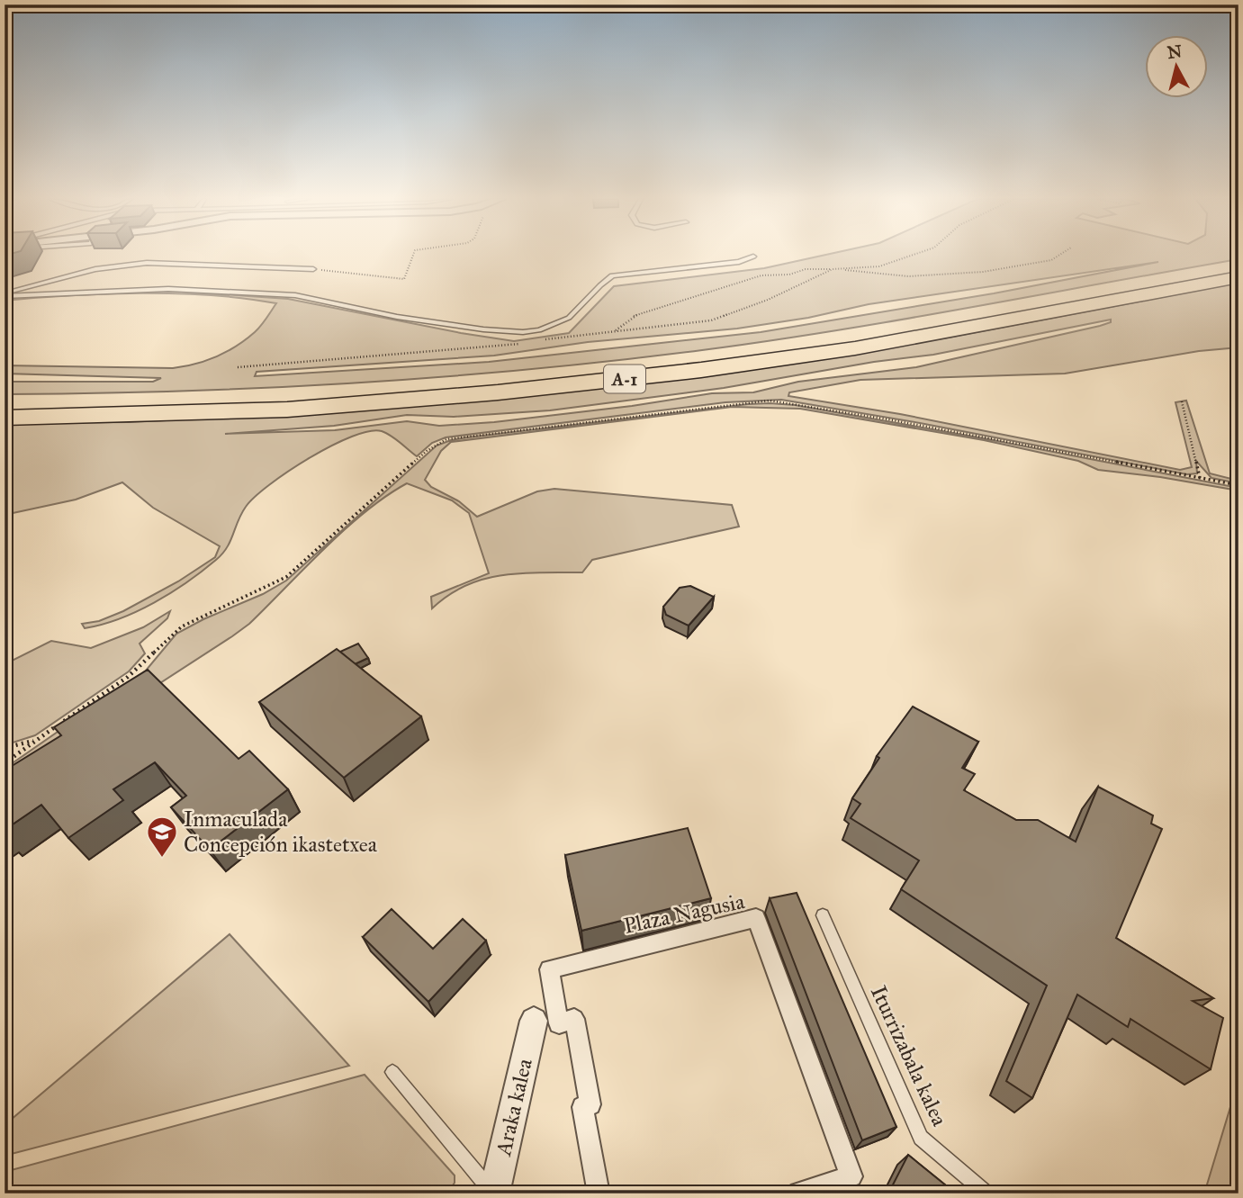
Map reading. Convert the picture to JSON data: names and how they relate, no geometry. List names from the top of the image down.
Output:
{
  "streets": {
    "highway": ["A-1"],
    "street": ["Plaza Nagusia", "Araka kalea"],
    "lane": ["Iturrizabala kalea"]
  },
  "places": {
    "school or university": ["Inmaculada Concepción ikastetxea"]
  },
  "north": "top"
}
